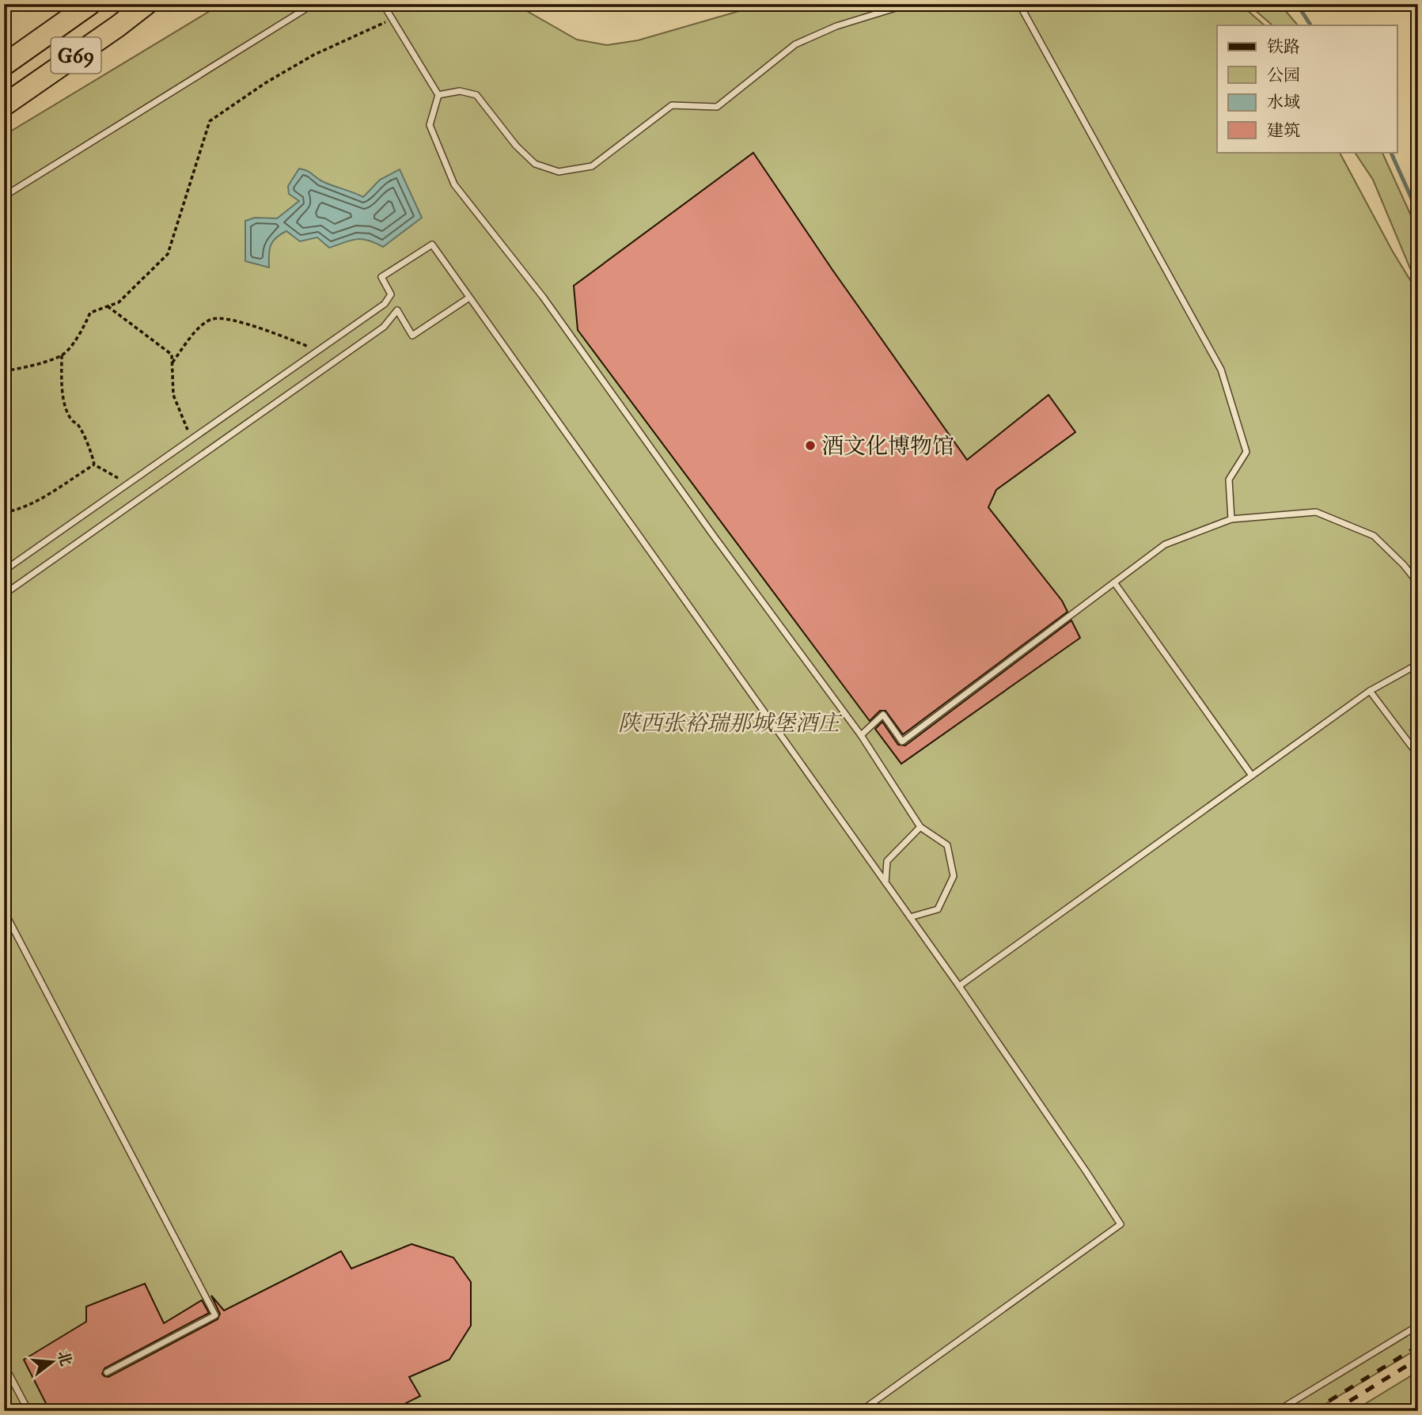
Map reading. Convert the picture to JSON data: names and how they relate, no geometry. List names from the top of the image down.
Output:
{
  "streets": {
    "highway": ["G69"]
  },
  "parks": ["陕西张裕瑞那城堡酒庄"],
  "places": ["酒文化博物馆"],
  "legend": [
    "铁路",
    "公园",
    "水域",
    "建筑"
  ],
  "north": "right"
}
